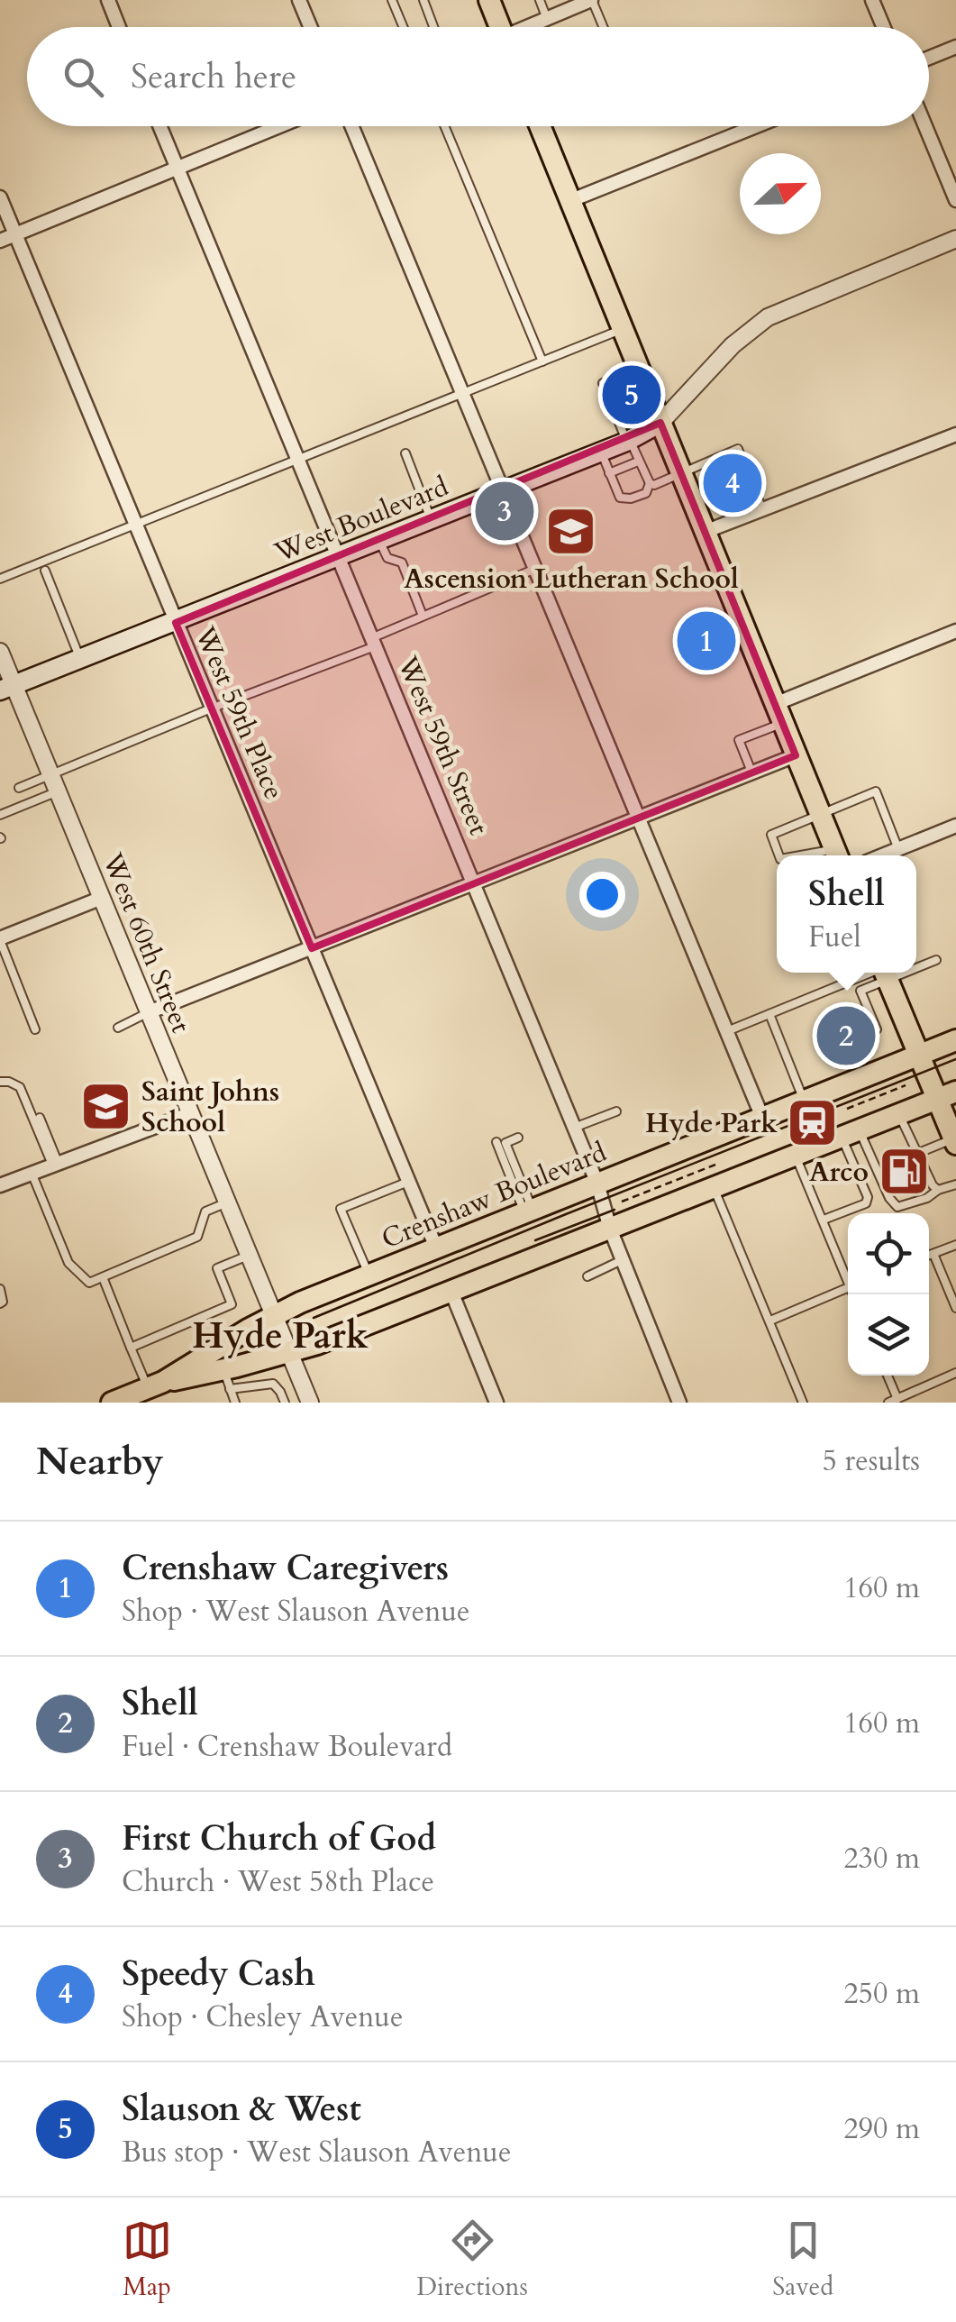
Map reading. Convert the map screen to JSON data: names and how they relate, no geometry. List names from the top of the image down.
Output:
{
  "streets": {
    "main road": ["West Boulevard", "Crenshaw Boulevard"],
    "street": ["West 59th Place", "West 59th Street", "West 60th Street"]
  },
  "crossings": [
    ["West Boulevard", "West 59th Place"],
    ["West Boulevard", "West 59th Street"],
    ["West Boulevard", "West 60th Street"],
    ["West 59th Place", "Crenshaw Boulevard"],
    ["West 59th Street", "Crenshaw Boulevard"],
    ["West 60th Street", "Crenshaw Boulevard"]
  ],
  "districts": ["Hyde Park"],
  "places": {
    "school or university": ["Ascension Lutheran School", "Saint Johns School"],
    "station": ["Hyde Park"],
    "fuel station": ["Arco"]
  },
  "north": "right",
  "page": {
    "search": "Search here",
    "pins": [
      "5",
      "4",
      "3",
      "1",
      "2"
    ],
    "popup": ["Shell", "Fuel"],
    "heading": ["Nearby", "5 results"],
    "list": [
      {
        "mark": "1",
        "name": "Crenshaw Caregivers",
        "note": "Shop · West Slauson Avenue",
        "value": "160 m"
      },
      {
        "mark": "2",
        "name": "Shell",
        "note": "Fuel · Crenshaw Boulevard",
        "value": "160 m"
      },
      {
        "mark": "3",
        "name": "First Church of God",
        "note": "Church · West 58th Place",
        "value": "230 m"
      },
      {
        "mark": "4",
        "name": "Speedy Cash",
        "note": "Shop · Chesley Avenue",
        "value": "250 m"
      },
      {
        "mark": "5",
        "name": "Slauson & West",
        "note": "Bus stop · West Slauson Avenue",
        "value": "290 m"
      }
    ],
    "nav": ["Map", "Directions", "Saved"]
  }
}
